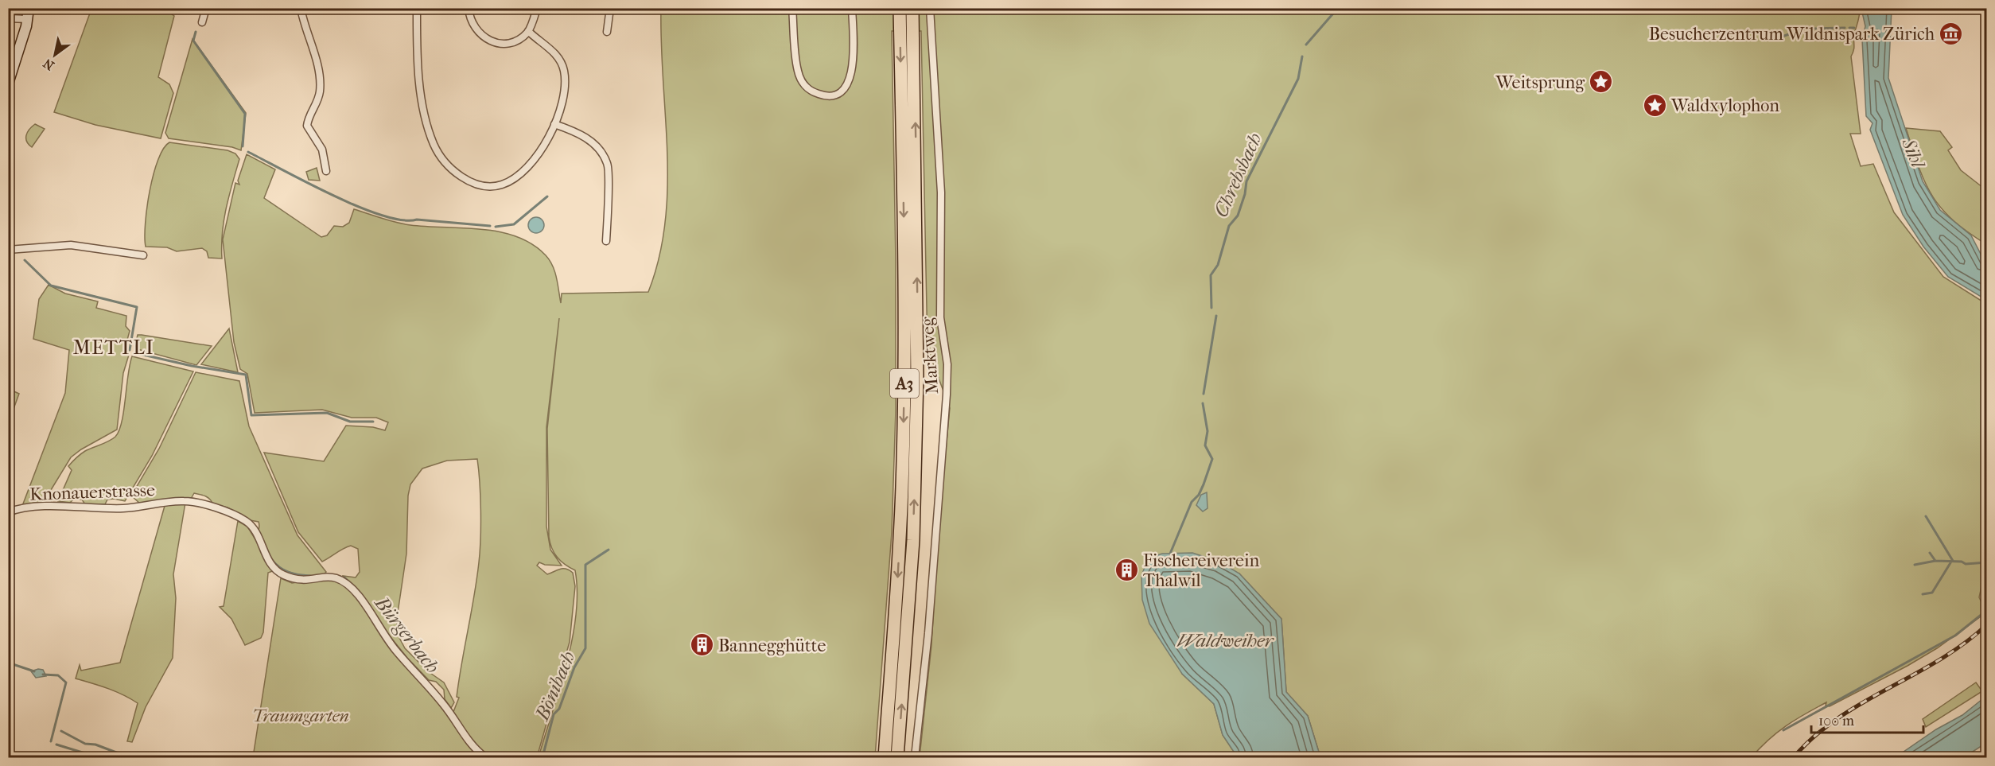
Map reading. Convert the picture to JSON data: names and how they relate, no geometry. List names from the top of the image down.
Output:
{
  "streets": {
    "highway": ["A3"],
    "street": ["Marktweg", "Knonauerstrasse"]
  },
  "districts": ["METTLI"],
  "water": [
    "Sihl",
    "Chrebsbach",
    "Bürgerbach",
    "Waldweiher",
    "Bönibach"
  ],
  "parks": ["Traumgarten"],
  "places": {
    "museum": ["Besucherzentrum Wildnispark Zürich"],
    "place": ["Weitsprung", "Waldxylophon"],
    "building": ["Fischereiverein Thalwil", "Bannegghütte"]
  },
  "scale_bar": "100 m",
  "north": "bottom left"
}
